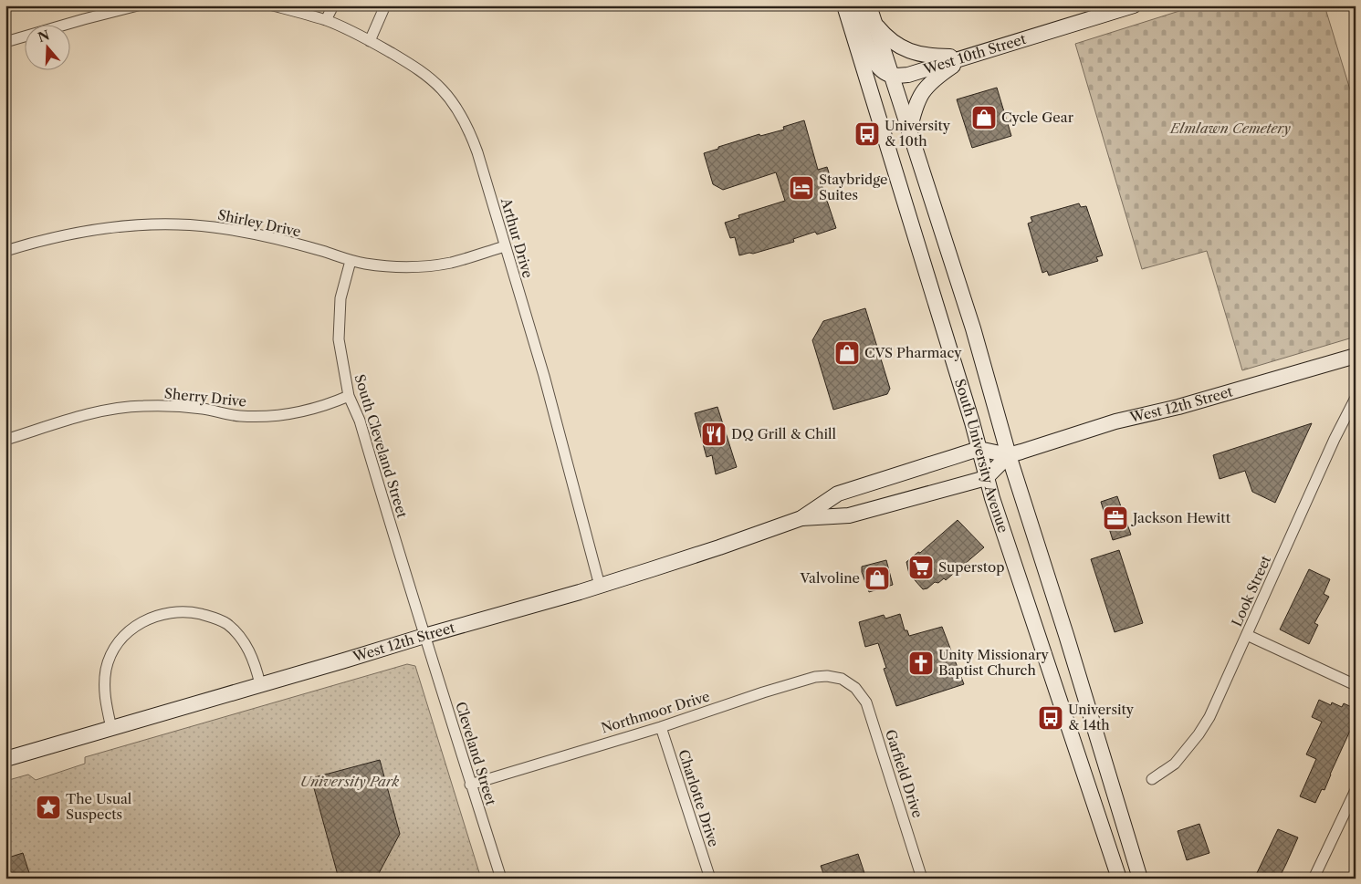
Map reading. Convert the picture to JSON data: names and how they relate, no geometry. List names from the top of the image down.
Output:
{
  "streets": {
    "main road": ["West 10th Street", "West 12th Street", "South University Avenue"],
    "street": [
      "Shirley Drive",
      "Arthur Drive",
      "Sherry Drive",
      "South Cleveland Street",
      "Look Street",
      "Northmoor Drive",
      "Cleveland Street",
      "Garfield Drive",
      "Charlotte Drive"
    ]
  },
  "crossings": [
    ["West 10th Street", "South University Avenue"],
    ["Shirley Drive", "Arthur Drive"],
    ["Shirley Drive", "South Cleveland Street"],
    ["Arthur Drive", "West 12th Street"],
    ["Sherry Drive", "South Cleveland Street"],
    ["West 12th Street", "South Cleveland Street"],
    ["West 12th Street", "South University Avenue"],
    ["West 12th Street", "Cleveland Street"],
    ["South Cleveland Street", "Cleveland Street"],
    ["Northmoor Drive", "Cleveland Street"],
    ["Northmoor Drive", "Garfield Drive"],
    ["Northmoor Drive", "Charlotte Drive"]
  ],
  "parks": ["Elmlawn Cemetery", "University Park"],
  "places": {
    "shop": ["Cycle Gear", "CVS Pharmacy", "Valvoline"],
    "bus stop": ["University & 10th", "University & 14th"],
    "hotel": ["Staybridge Suites"],
    "restaurant": ["DQ Grill & Chill"],
    "office": ["Jackson Hewitt"],
    "supermarket": ["Superstop"],
    "church": ["Unity Missionary Baptist Church"],
    "place": ["The Usual Suspects"]
  },
  "north": "top"
}
